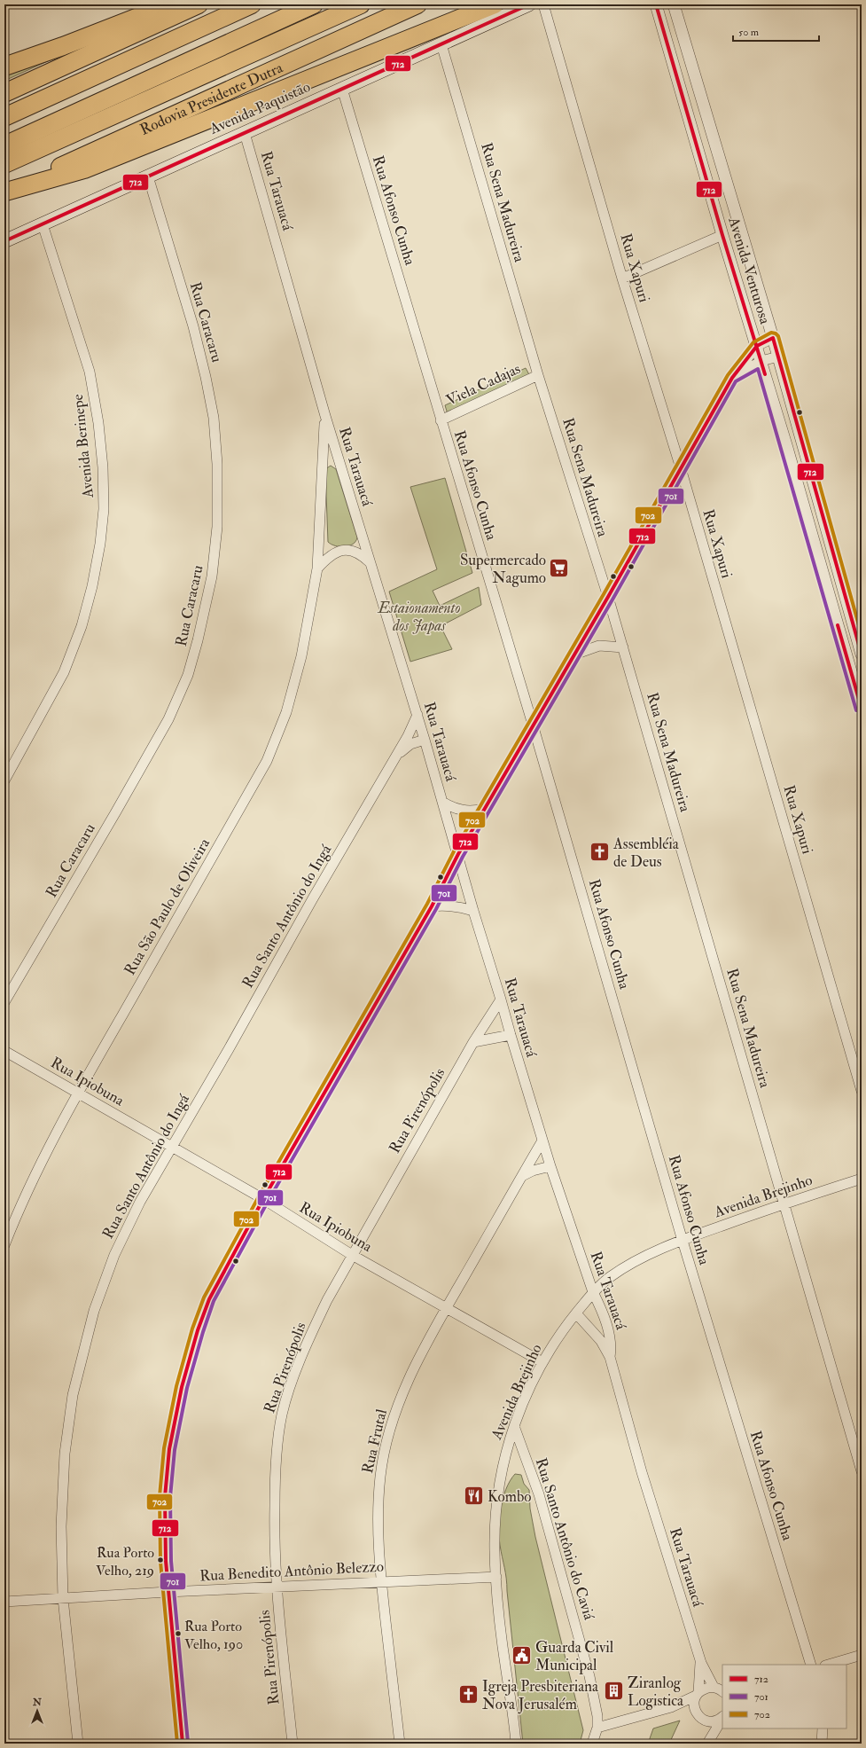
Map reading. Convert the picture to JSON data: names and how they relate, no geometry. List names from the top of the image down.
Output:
{
  "streets": {
    "highway": ["Rodovia Presidente Dutra"],
    "main road": ["Avenida Paquistão"],
    "street": [
      "Rua Tarauacá",
      "Rua Sena Madureira",
      "Rua Afonso Cunha",
      "Rua Xapuri",
      "Avenida Venturosa",
      "Rua Caracaru",
      "Viela Cadajas",
      "Avenida Berinepe",
      "Rua São Paulo de Oliveira",
      "Rua Santo Antônio do Ingá",
      "Rua Ipiobuna",
      "Rua Pirenópolis",
      "Avenida Brejinho",
      "Rua Frutal",
      "Rua Santo Antônio do Caviá",
      "Rua Benedito Antônio Belezzo"
    ]
  },
  "crossings": [
    ["Avenida Paquistão", "Rua Tarauacá"],
    ["Avenida Paquistão", "Rua Sena Madureira"],
    ["Avenida Paquistão", "Rua Afonso Cunha"],
    ["Avenida Paquistão", "Rua Caracaru"],
    ["Avenida Paquistão", "Avenida Berinepe"],
    ["Rua Tarauacá", "Rua São Paulo de Oliveira"],
    ["Rua Tarauacá", "Rua Santo Antônio do Ingá"],
    ["Rua Tarauacá", "Rua Pirenópolis"],
    ["Rua Tarauacá", "Avenida Brejinho"],
    ["Rua Tarauacá", "Rua Frutal"],
    ["Rua Sena Madureira", "Viela Cadajas"],
    ["Rua Sena Madureira", "Avenida Brejinho"],
    ["Rua Afonso Cunha", "Viela Cadajas"],
    ["Rua Afonso Cunha", "Avenida Brejinho"],
    ["Rua São Paulo de Oliveira", "Rua Ipiobuna"],
    ["Rua Santo Antônio do Ingá", "Rua Ipiobuna"],
    ["Rua Santo Antônio do Ingá", "Rua Benedito Antônio Belezzo"],
    ["Rua Ipiobuna", "Rua Pirenópolis"],
    ["Rua Ipiobuna", "Avenida Brejinho"],
    ["Rua Ipiobuna", "Rua Frutal"],
    ["Rua Pirenópolis", "Rua Benedito Antônio Belezzo"],
    ["Avenida Brejinho", "Rua Santo Antônio do Caviá"],
    ["Avenida Brejinho", "Rua Benedito Antônio Belezzo"],
    ["Rua Frutal", "Rua Benedito Antônio Belezzo"]
  ],
  "parks": ["Estaionamento dos Japas"],
  "places": {
    "supermarket": ["Supermercado Nagumo"],
    "church": ["Assembléia de Deus", "Igreja Presbiteriana Nova Jerusalém"],
    "restaurant": ["Kombo"],
    "other": ["Rua Porto Velho, 219", "Rua Porto Velho, 190"],
    "public building": ["Guarda Civil Municipal"],
    "building": ["Ziranlog Logistica"]
  },
  "lines": ["transit line 712", "transit line 702", "transit line 701"],
  "legend": ["712", "701", "702"],
  "scale_bar": "50 m",
  "north": "top"
}
